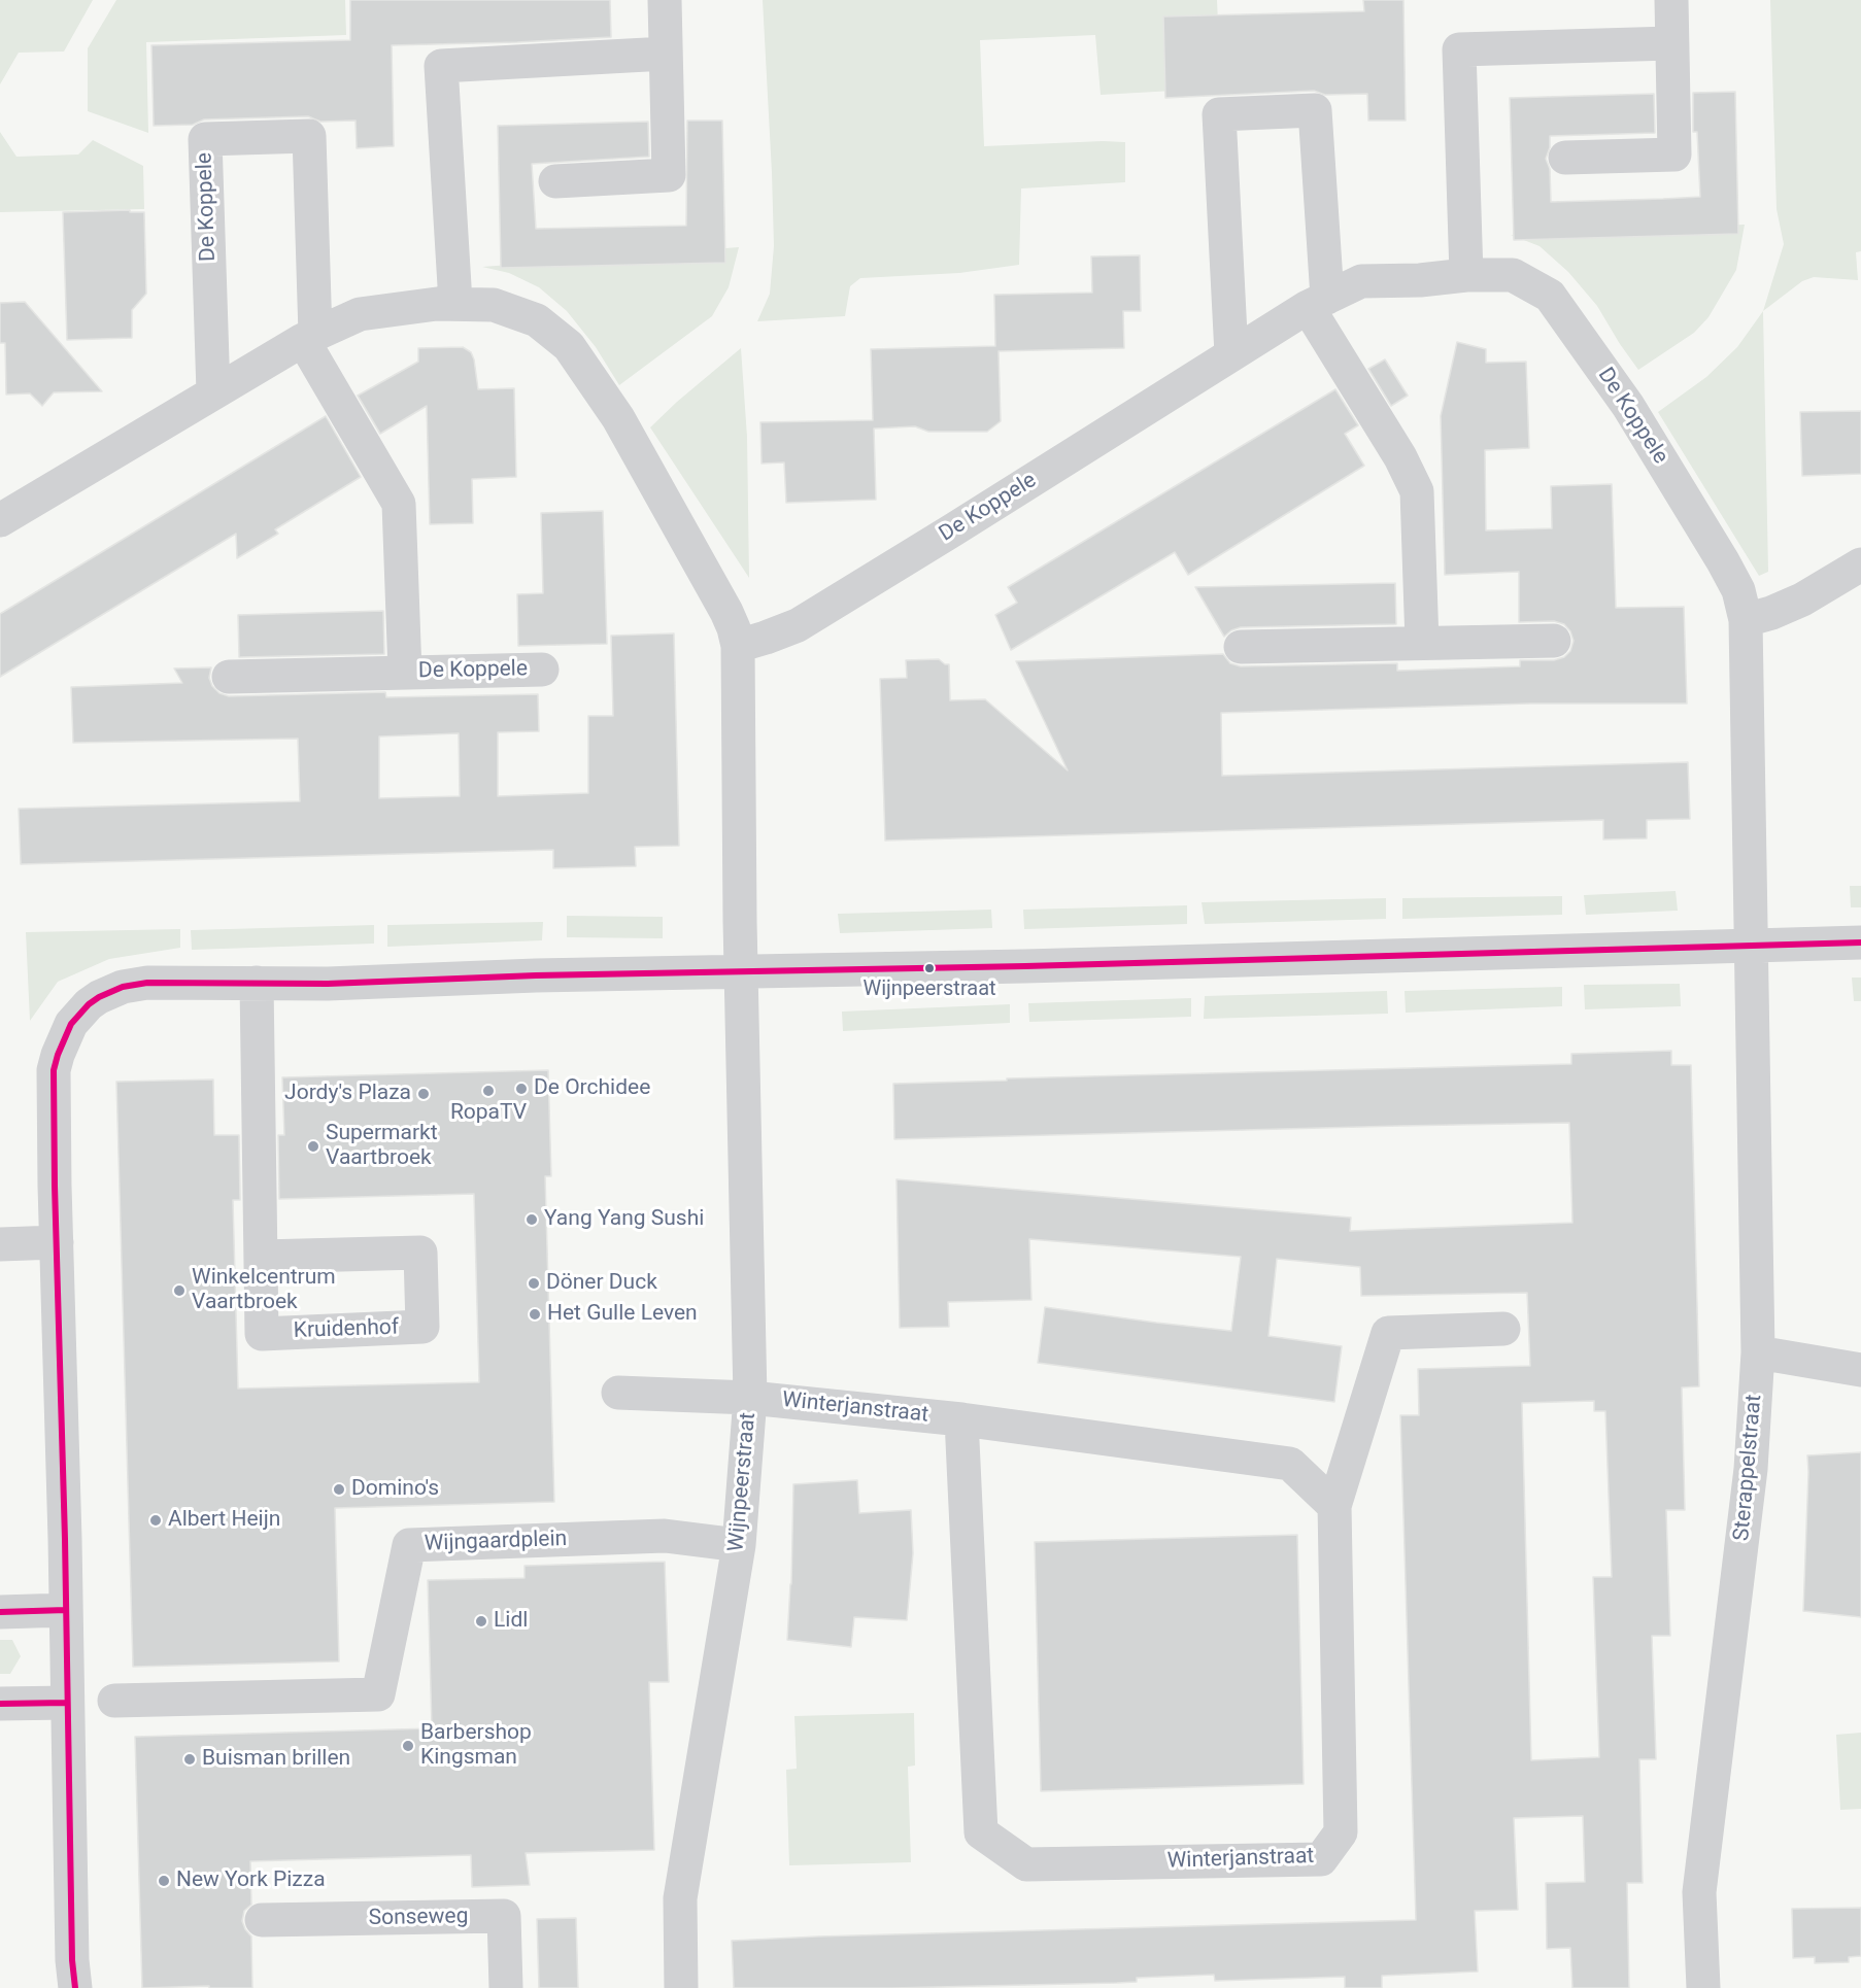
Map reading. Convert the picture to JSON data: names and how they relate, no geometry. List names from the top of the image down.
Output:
{
  "streets": {
    "street": [
      "De Koppele",
      "Kruidenhof",
      "Winterjanstraat",
      "Sterappelstraat",
      "Wijnpeerstraat",
      "Wijngaardplein",
      "Sonseweg"
    ]
  },
  "crossings": [
    ["De Koppele", "Sterappelstraat"],
    ["Winterjanstraat", "Wijnpeerstraat"],
    ["Wijnpeerstraat", "Wijngaardplein"]
  ],
  "places": [
    "Wijnpeerstraat",
    "De Orchidee",
    "RopaTV",
    "Jordy's Plaza",
    "Supermarkt Vaartbroek",
    "Yang Yang Sushi",
    "Döner Duck",
    "Winkelcentrum Vaartbroek",
    "Het Gulle Leven",
    "Domino's",
    "Albert Heijn",
    "Lidl",
    "Barbershop Kingsman",
    "Buisman brillen",
    "New York Pizza"
  ]
}
